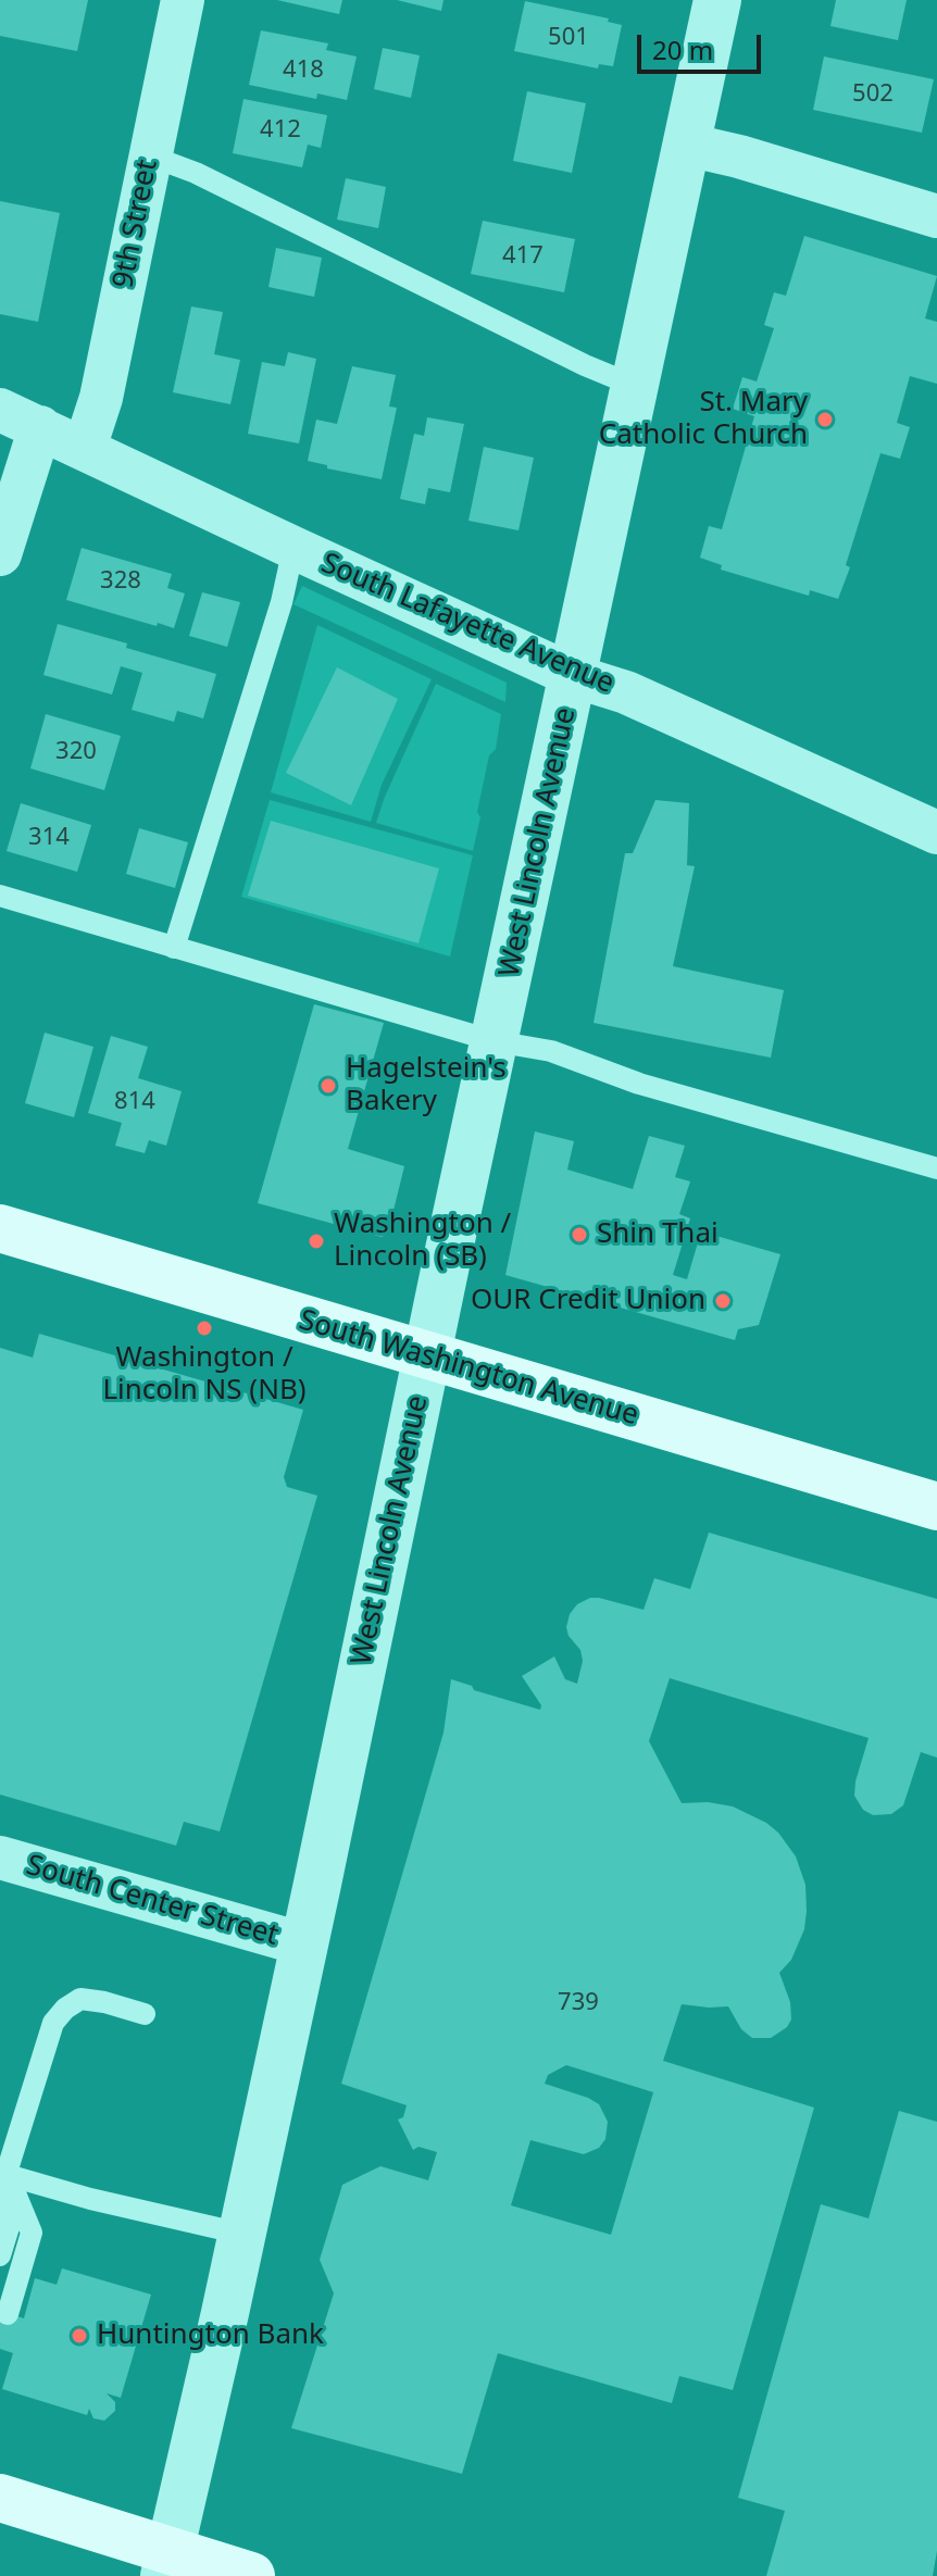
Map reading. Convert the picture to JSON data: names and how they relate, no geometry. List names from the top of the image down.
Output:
{
  "streets": {
    "main road": ["South Washington Avenue"],
    "street": [
      "9th Street",
      "South Lafayette Avenue",
      "West Lincoln Avenue",
      "South Center Street"
    ]
  },
  "crossings": [
    ["9th Street", "South Lafayette Avenue"],
    ["South Lafayette Avenue", "West Lincoln Avenue"],
    ["West Lincoln Avenue", "South Washington Avenue"],
    ["West Lincoln Avenue", "South Center Street"]
  ],
  "places": [
    "St. Mary Catholic Church",
    "Hagelstein's Bakery",
    "Shin Thai",
    "Washington / Lincoln (SB)",
    "OUR Credit Union",
    "Washington / Lincoln NS (NB)",
    "Huntington Bank"
  ],
  "house_numbers": [
    "501",
    "418",
    "502",
    "412",
    "417",
    "328",
    "320",
    "314",
    "814",
    "739"
  ],
  "scale_bar": "20 m"
}
